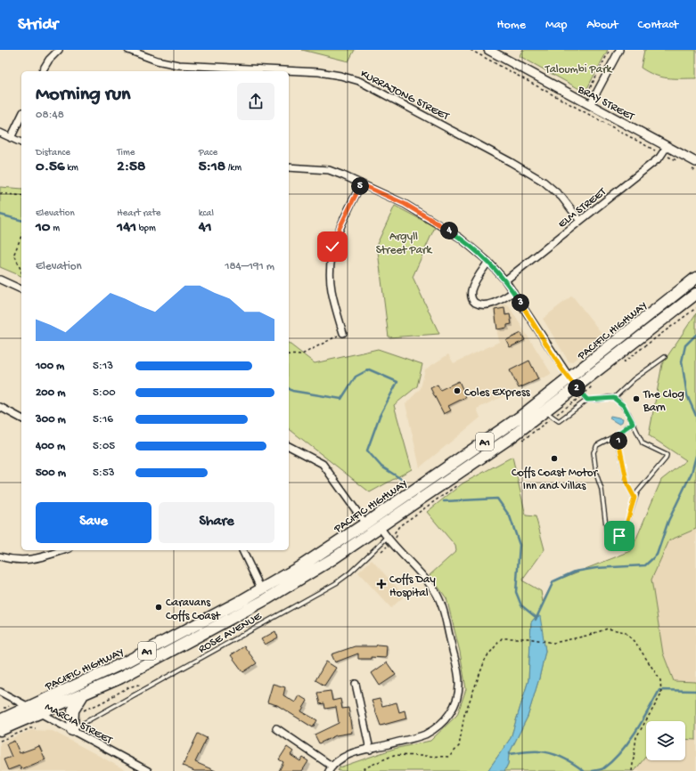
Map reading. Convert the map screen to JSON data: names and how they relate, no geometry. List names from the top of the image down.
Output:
{
  "streets": {
    "highway": ["PACIFIC HIGHWAY", "A1"],
    "street": [
      "KURRAJONG STREET",
      "BRAY STREET",
      "ELM STREET",
      "MARCIA STREET"
    ],
    "lane": ["ROSE AVENUE"]
  },
  "crossings": [
    ["KURRAJONG STREET", "ELM STREET"],
    ["BRAY STREET", "ELM STREET"],
    ["PACIFIC HIGHWAY", "A1"],
    ["PACIFIC HIGHWAY", "MARCIA STREET"],
    ["A1", "MARCIA STREET"],
    ["ROSE AVENUE", "MARCIA STREET"]
  ],
  "parks": ["Taloumbi Park", "Argyll Street Park"],
  "places": {
    "other": [
      "Coles Express",
      "The Clog Barn",
      "Coffs Coast Motor Inn and Villas",
      "Caravans Coffs Coast"
    ],
    "health": ["Coffs Day Hospital"]
  },
  "page": {
    "header": "Stridr",
    "nav": [
      "Home",
      "Map",
      "About",
      "Contact"
    ],
    "heading": ["Morning run", "08:48"],
    "stats": [
      ["Distance", "0.56 km"],
      ["Time", "2:58"],
      ["Pace", "5:18 /km"],
      ["Elevation", "10 m"],
      ["Heart rate", "141 bpm"],
      ["kcal", "41"]
    ],
    "pins": [
      "5",
      "4",
      "3",
      "2",
      "1"
    ],
    "chart": ["Elevation", "184–191 m"],
    "list": [
      {
        "name": "100 m",
        "note": "5:13"
      },
      {
        "name": "200 m",
        "note": "5:00"
      },
      {
        "name": "300 m",
        "note": "5:16"
      },
      {
        "name": "400 m",
        "note": "5:05"
      },
      {
        "name": "500 m",
        "note": "5:53"
      }
    ],
    "buttons": ["Save", "Share"]
  }
}
